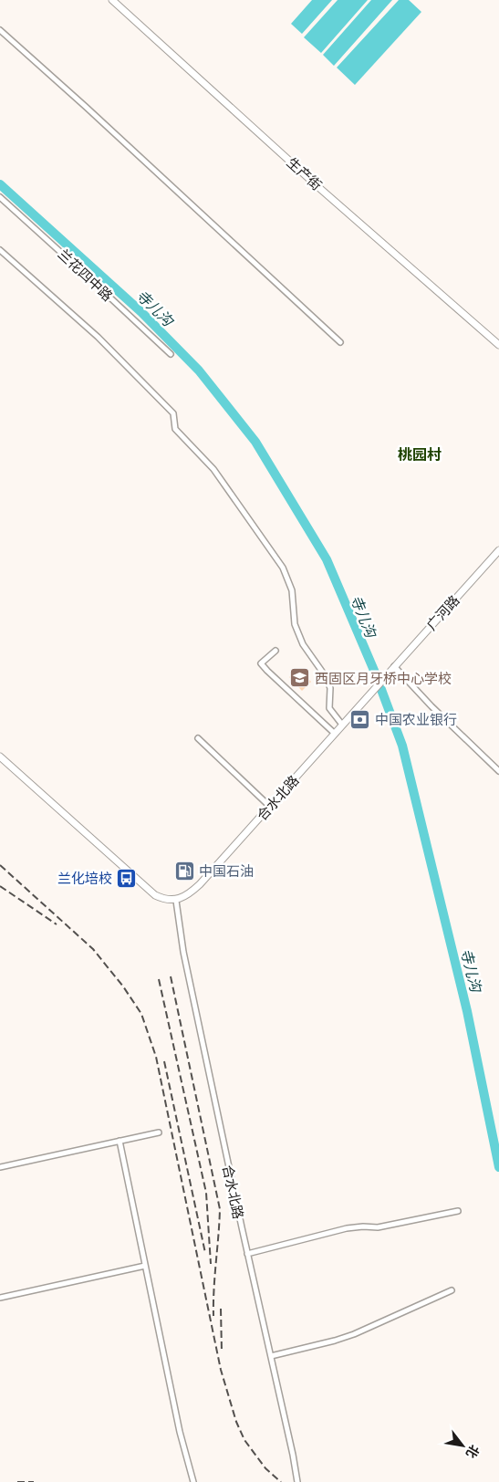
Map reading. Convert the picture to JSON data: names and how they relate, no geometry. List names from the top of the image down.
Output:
{
  "streets": {
    "street": [
      "生产街",
      "兰花四中路",
      "广河路",
      "合水北路"
    ]
  },
  "crossings": [
    ["广河路", "合水北路"]
  ],
  "districts": ["桃园村"],
  "water": ["寺儿沟"],
  "places": {
    "school or university": ["西固区月牙桥中心学校"],
    "bank": ["中国农业银行"],
    "fuel station": ["中国石油"],
    "bus stop": ["兰化培校"]
  },
  "north": "bottom right"
}
